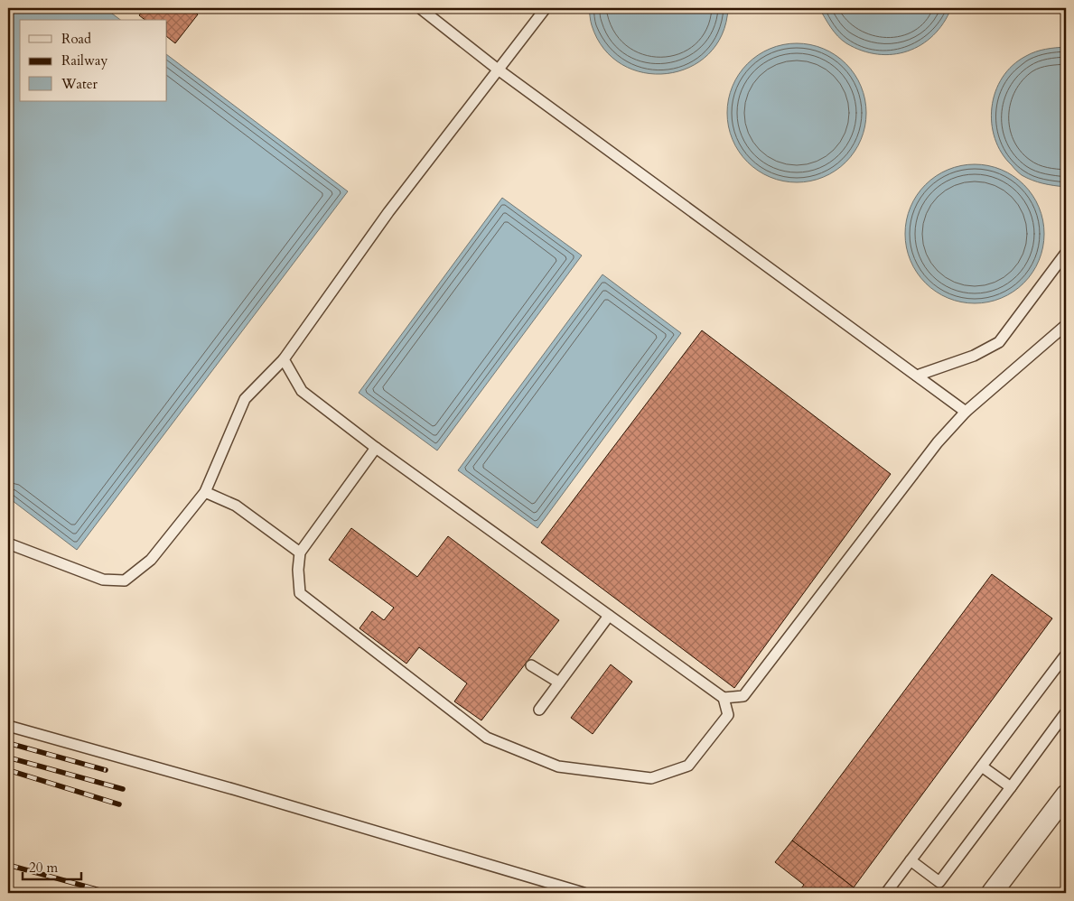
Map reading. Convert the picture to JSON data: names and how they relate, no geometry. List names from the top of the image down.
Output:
{
  "legend": ["Road", "Railway", "Water"],
  "scale_bar": "20 m"
}
